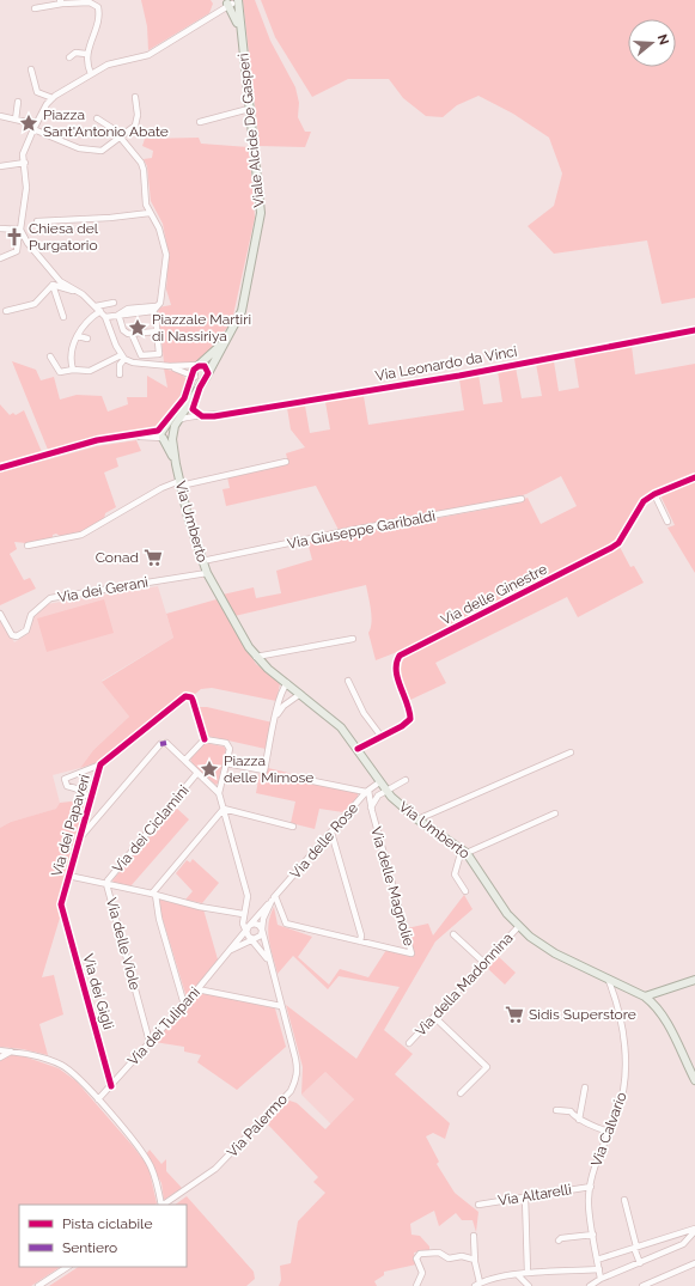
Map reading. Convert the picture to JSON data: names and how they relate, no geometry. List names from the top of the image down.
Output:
{
  "streets": {
    "main road": ["Viale Alcide De Gasperi", "Via Umberto"],
    "street": [
      "Via Leonardo da Vinci",
      "Via Giuseppe Garibaldi",
      "Via dei Gerani",
      "Via delle Ginestre",
      "Via dei Papaveri",
      "Via dei Ciclamini",
      "Via delle Rose",
      "Via delle Magnolie",
      "Via delle Viole",
      "Via della Madonnina",
      "Via dei Gigli",
      "Via dei Tulipani",
      "Via Palermo",
      "Via Calvario",
      "Via Altarelli"
    ]
  },
  "crossings": [
    ["Via Umberto", "Via Giuseppe Garibaldi"],
    ["Via Umberto", "Via dei Gerani"],
    ["Via Umberto", "Via delle Ginestre"],
    ["Via Umberto", "Via delle Rose"],
    ["Via Umberto", "Via della Madonnina"],
    ["Via Umberto", "Via Calvario"],
    ["Via dei Papaveri", "Via delle Viole"],
    ["Via dei Papaveri", "Via dei Gigli"],
    ["Via dei Ciclamini", "Via delle Viole"],
    ["Via delle Rose", "Via delle Magnolie"],
    ["Via delle Rose", "Via dei Tulipani"],
    ["Via delle Viole", "Via dei Tulipani"],
    ["Via dei Gigli", "Via dei Tulipani"],
    ["Via Calvario", "Via Altarelli"]
  ],
  "places": {
    "place": ["Piazza Sant'Antonio Abate", "Piazzale Martiri di Nassiriya", "Piazza delle Mimose"],
    "church": ["Chiesa del Purgatorio"],
    "supermarket": ["Conad", "Sidis Superstore"]
  },
  "legend": ["Pista ciclabile", "Sentiero"],
  "north": "right"
}
